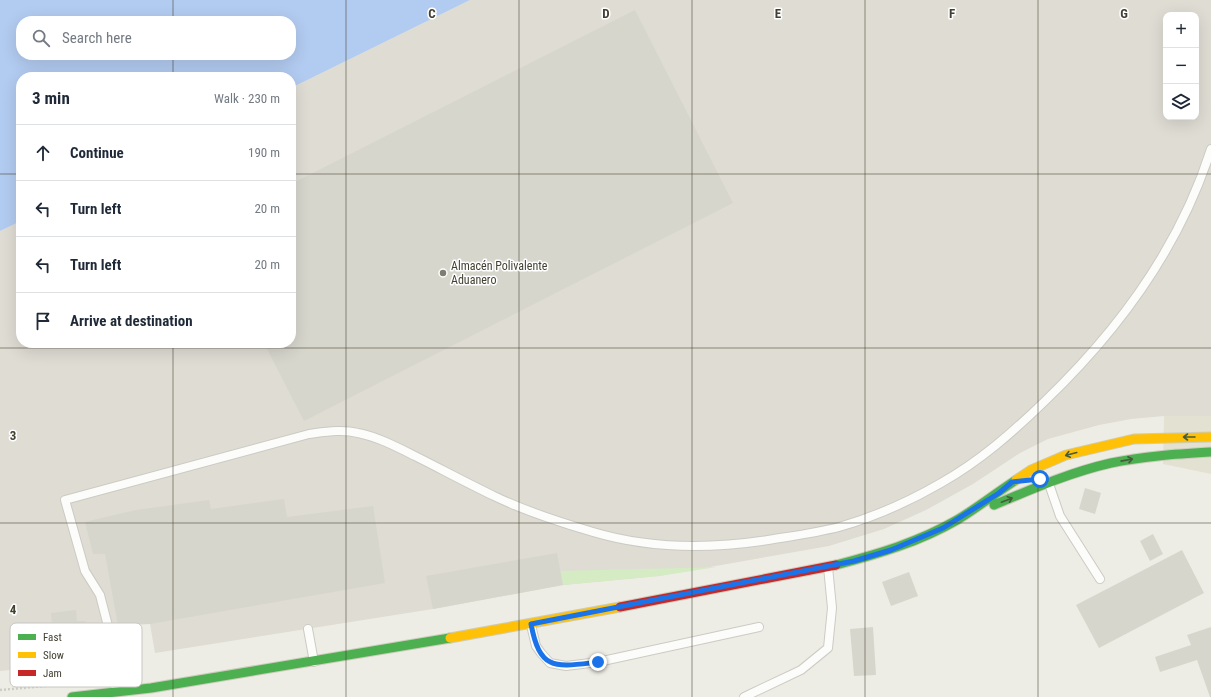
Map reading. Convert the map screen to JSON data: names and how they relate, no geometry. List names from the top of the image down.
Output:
{
  "places": ["Almacén Polivalente Aduanero"],
  "legend": ["Fast", "Slow", "Jam"],
  "page": {
    "map_buttons": ["+", "−"],
    "search": "Search here",
    "heading": ["3 min", "Walk · 230 m"],
    "list": [
      ["Continue", "190 m"],
      ["Turn left", "20 m"],
      ["Turn left", "20 m"],
      "Arrive at destination"
    ]
  },
  "grid": {
    "columns": [
      "C",
      "D",
      "E",
      "F",
      "G"
    ],
    "rows": ["3", "4"]
  }
}
